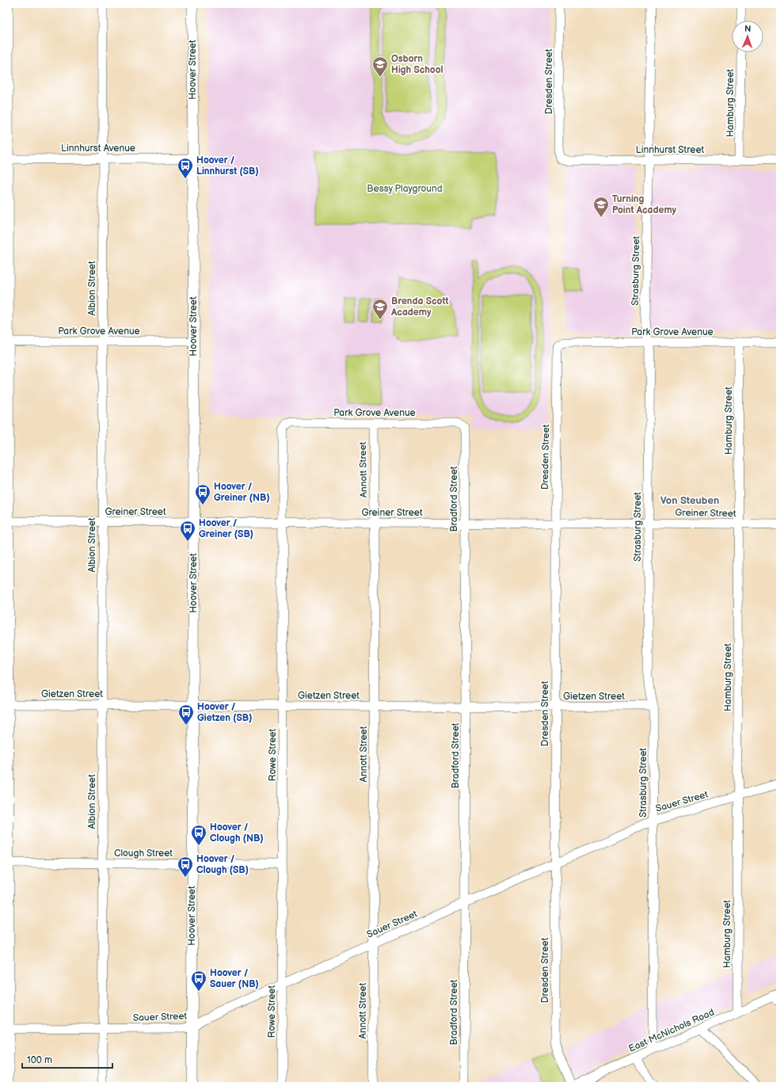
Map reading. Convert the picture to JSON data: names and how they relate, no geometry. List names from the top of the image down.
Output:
{
  "streets": {
    "main road": ["Hoover Street"],
    "street": [
      "Dresden Street",
      "Hamburg Street",
      "Linnhurst Avenue",
      "Linnhurst Street",
      "Strasburg Street",
      "Albion Street",
      "Park Grove Avenue",
      "Annott Street",
      "Bradford Street",
      "Greiner Street",
      "Gietzen Street",
      "Rowe Street",
      "Sauer Street",
      "Clough Street",
      "East McNichols Road"
    ]
  },
  "crossings": [
    ["Hoover Street", "Linnhurst Avenue"],
    ["Hoover Street", "Park Grove Avenue"],
    ["Hoover Street", "Greiner Street"],
    ["Hoover Street", "Gietzen Street"],
    ["Hoover Street", "Sauer Street"],
    ["Hoover Street", "Clough Street"],
    ["Dresden Street", "Linnhurst Street"],
    ["Dresden Street", "Park Grove Avenue"],
    ["Dresden Street", "Greiner Street"],
    ["Dresden Street", "Gietzen Street"],
    ["Dresden Street", "Sauer Street"],
    ["Dresden Street", "East McNichols Road"],
    ["Hamburg Street", "Linnhurst Street"],
    ["Hamburg Street", "Park Grove Avenue"],
    ["Hamburg Street", "Greiner Street"],
    ["Hamburg Street", "Sauer Street"],
    ["Hamburg Street", "East McNichols Road"],
    ["Linnhurst Avenue", "Albion Street"],
    ["Linnhurst Street", "Strasburg Street"],
    ["Strasburg Street", "Park Grove Avenue"],
    ["Strasburg Street", "Greiner Street"],
    ["Strasburg Street", "Gietzen Street"],
    ["Strasburg Street", "Sauer Street"],
    ["Strasburg Street", "East McNichols Road"],
    ["Albion Street", "Park Grove Avenue"],
    ["Albion Street", "Greiner Street"],
    ["Albion Street", "Gietzen Street"],
    ["Albion Street", "Sauer Street"],
    ["Albion Street", "Clough Street"],
    ["Park Grove Avenue", "Annott Street"],
    ["Park Grove Avenue", "Bradford Street"],
    ["Park Grove Avenue", "Rowe Street"],
    ["Annott Street", "Greiner Street"],
    ["Annott Street", "Gietzen Street"],
    ["Annott Street", "Sauer Street"],
    ["Bradford Street", "Greiner Street"],
    ["Bradford Street", "Gietzen Street"],
    ["Bradford Street", "Sauer Street"],
    ["Greiner Street", "Rowe Street"],
    ["Gietzen Street", "Rowe Street"],
    ["Rowe Street", "Sauer Street"],
    ["Rowe Street", "Clough Street"]
  ],
  "districts": ["Von Steuben"],
  "parks": ["Bessy Playground"],
  "places": {
    "school or university": ["Osborn High School", "Turning Point Academy", "Brenda Scott Academy"],
    "bus stop": [
      "Hoover / Linnhurst (SB)",
      "Hoover / Greiner (NB)",
      "Hoover / Greiner (SB)",
      "Hoover / Gietzen (SB)",
      "Hoover / Clough (NB)",
      "Hoover / Clough (SB)",
      "Hoover / Sauer (NB)"
    ]
  },
  "scale_bar": "100 m",
  "north": "top"
}
